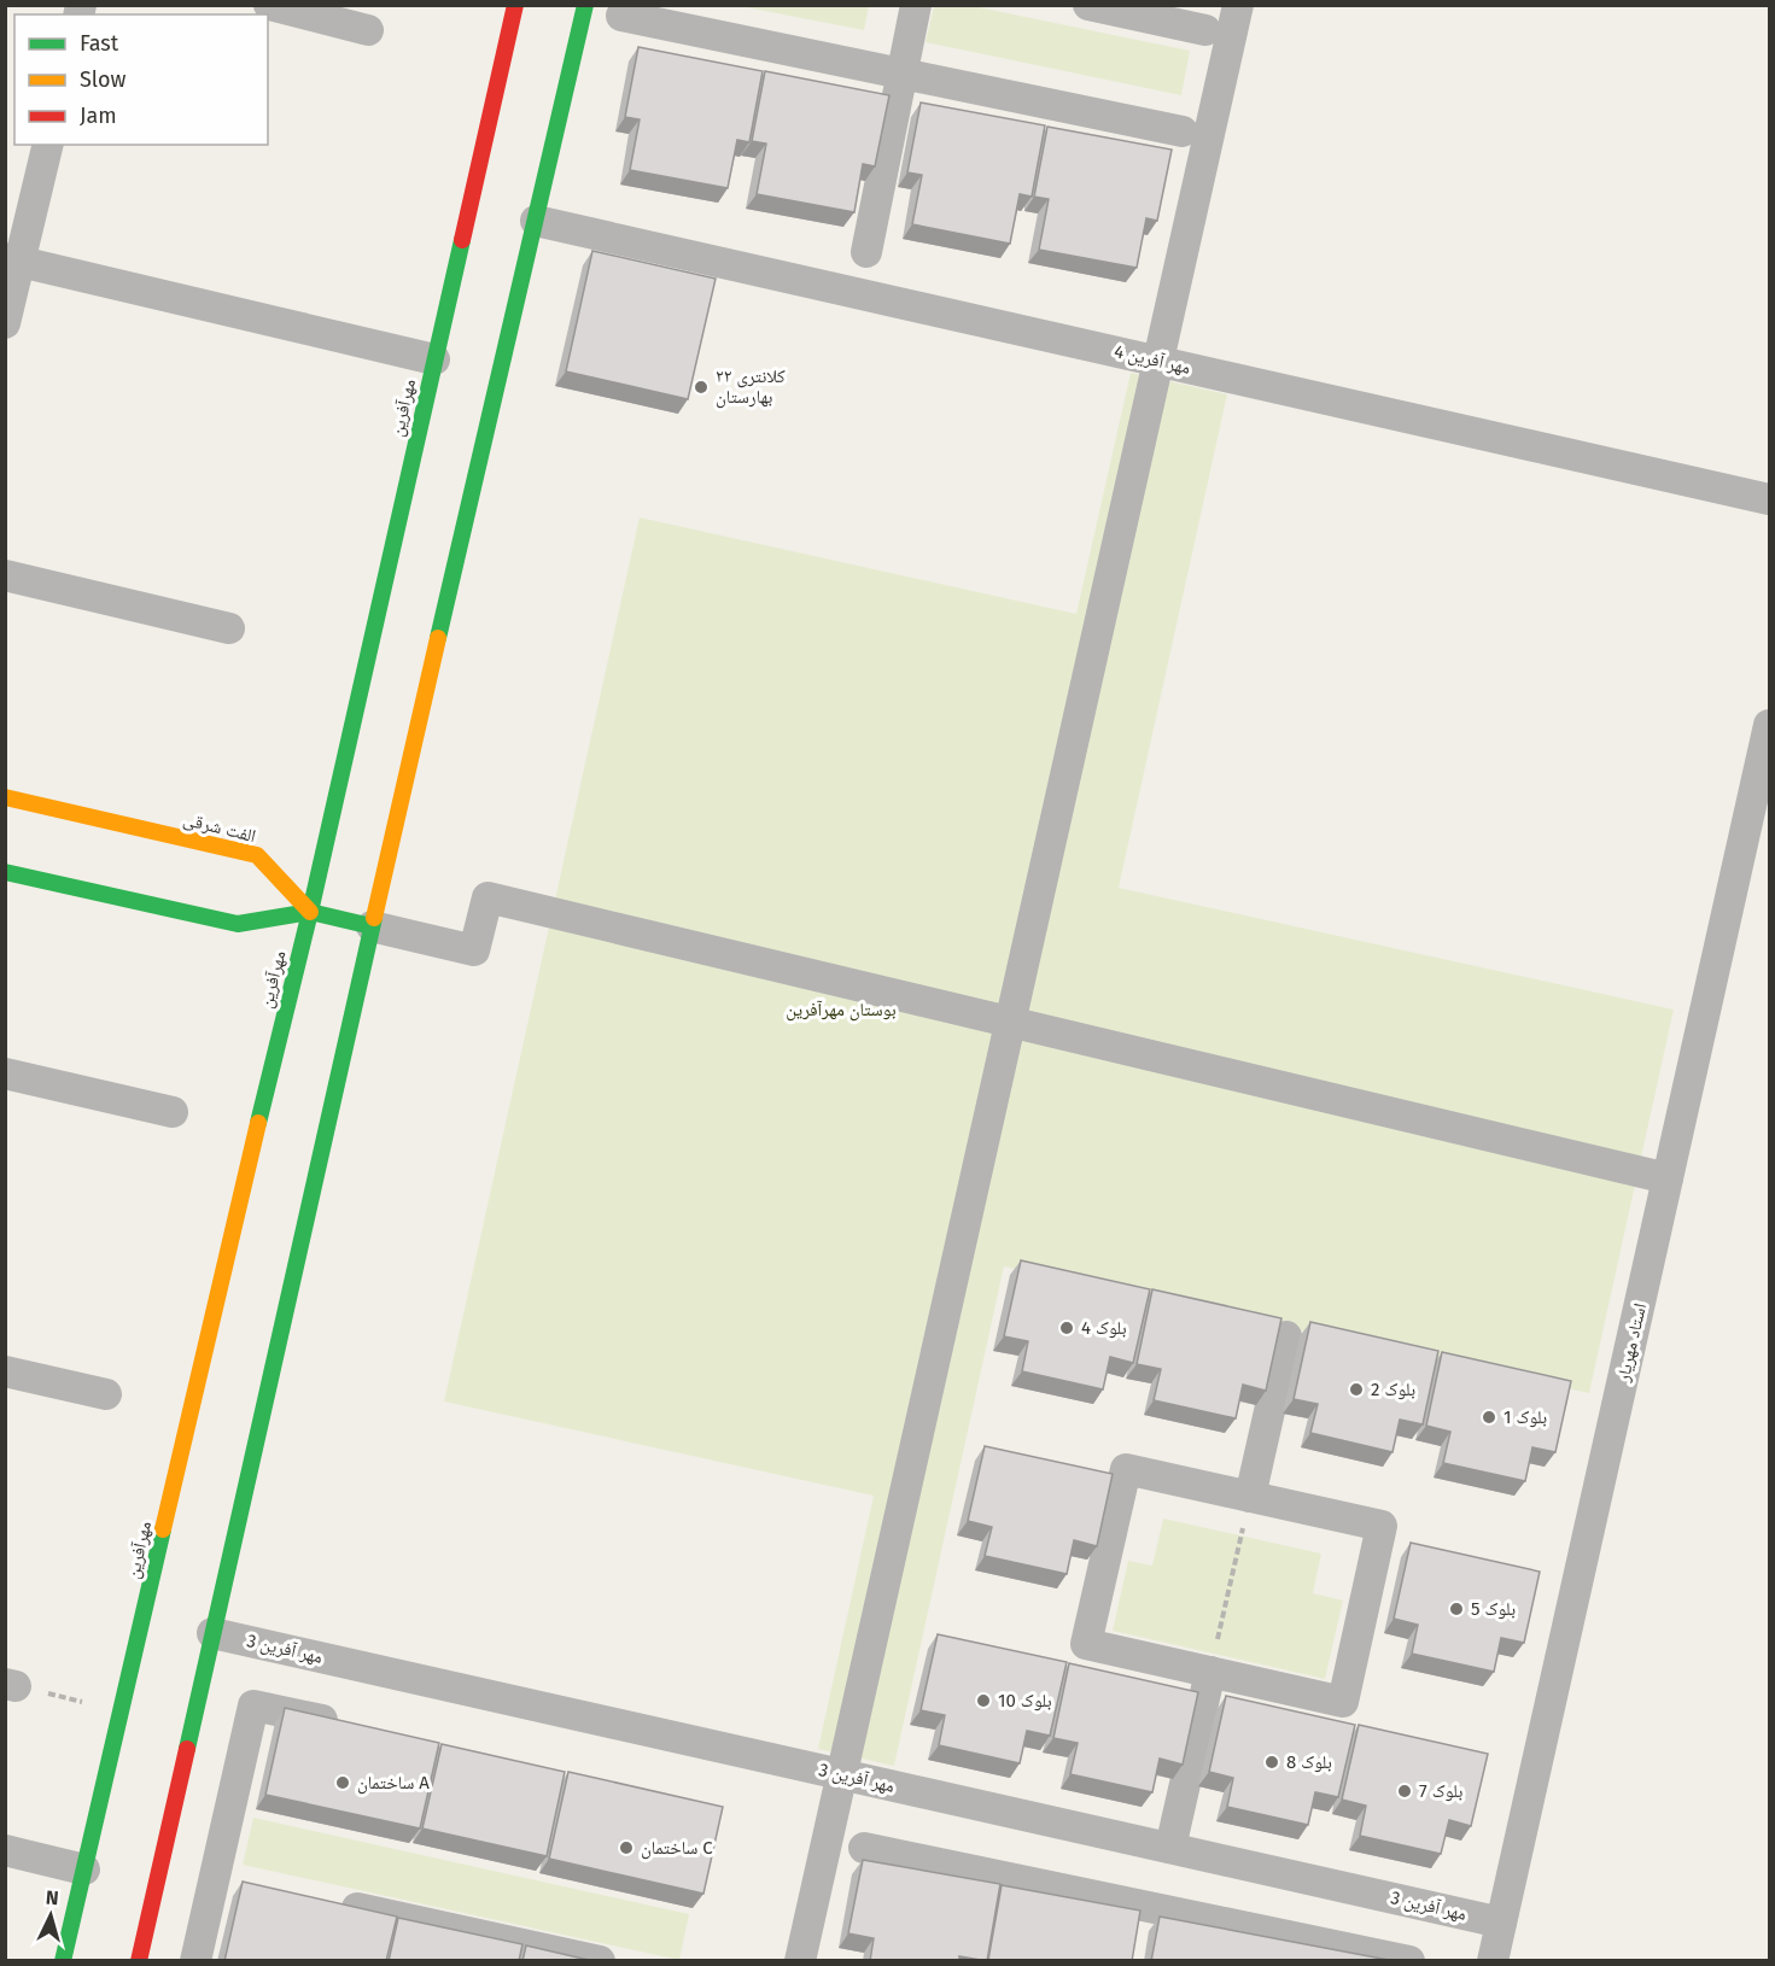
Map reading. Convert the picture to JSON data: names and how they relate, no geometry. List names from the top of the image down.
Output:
{
  "streets": {
    "main road": ["مهرآفرین", "الفت شرقی"],
    "street": ["مهر آفرین 4", "استاد مهریار", "مهر آفرین 3"]
  },
  "crossings": [
    ["مهرآفرین", "الفت شرقی"],
    ["استاد مهریار", "مهر آفرین 3"]
  ],
  "parks": ["بوستان مهرآفرین"],
  "places": [
    "کلانتری ۲۲ بهارستان",
    "بلوک 4",
    "بلوک 2",
    "بلوک 1",
    "بلوک 5",
    "بلوک 10",
    "بلوک 8",
    "ساختمان A",
    "بلوک 7",
    "ساختمان C"
  ],
  "legend": ["Fast", "Slow", "Jam"],
  "north": "top"
}
